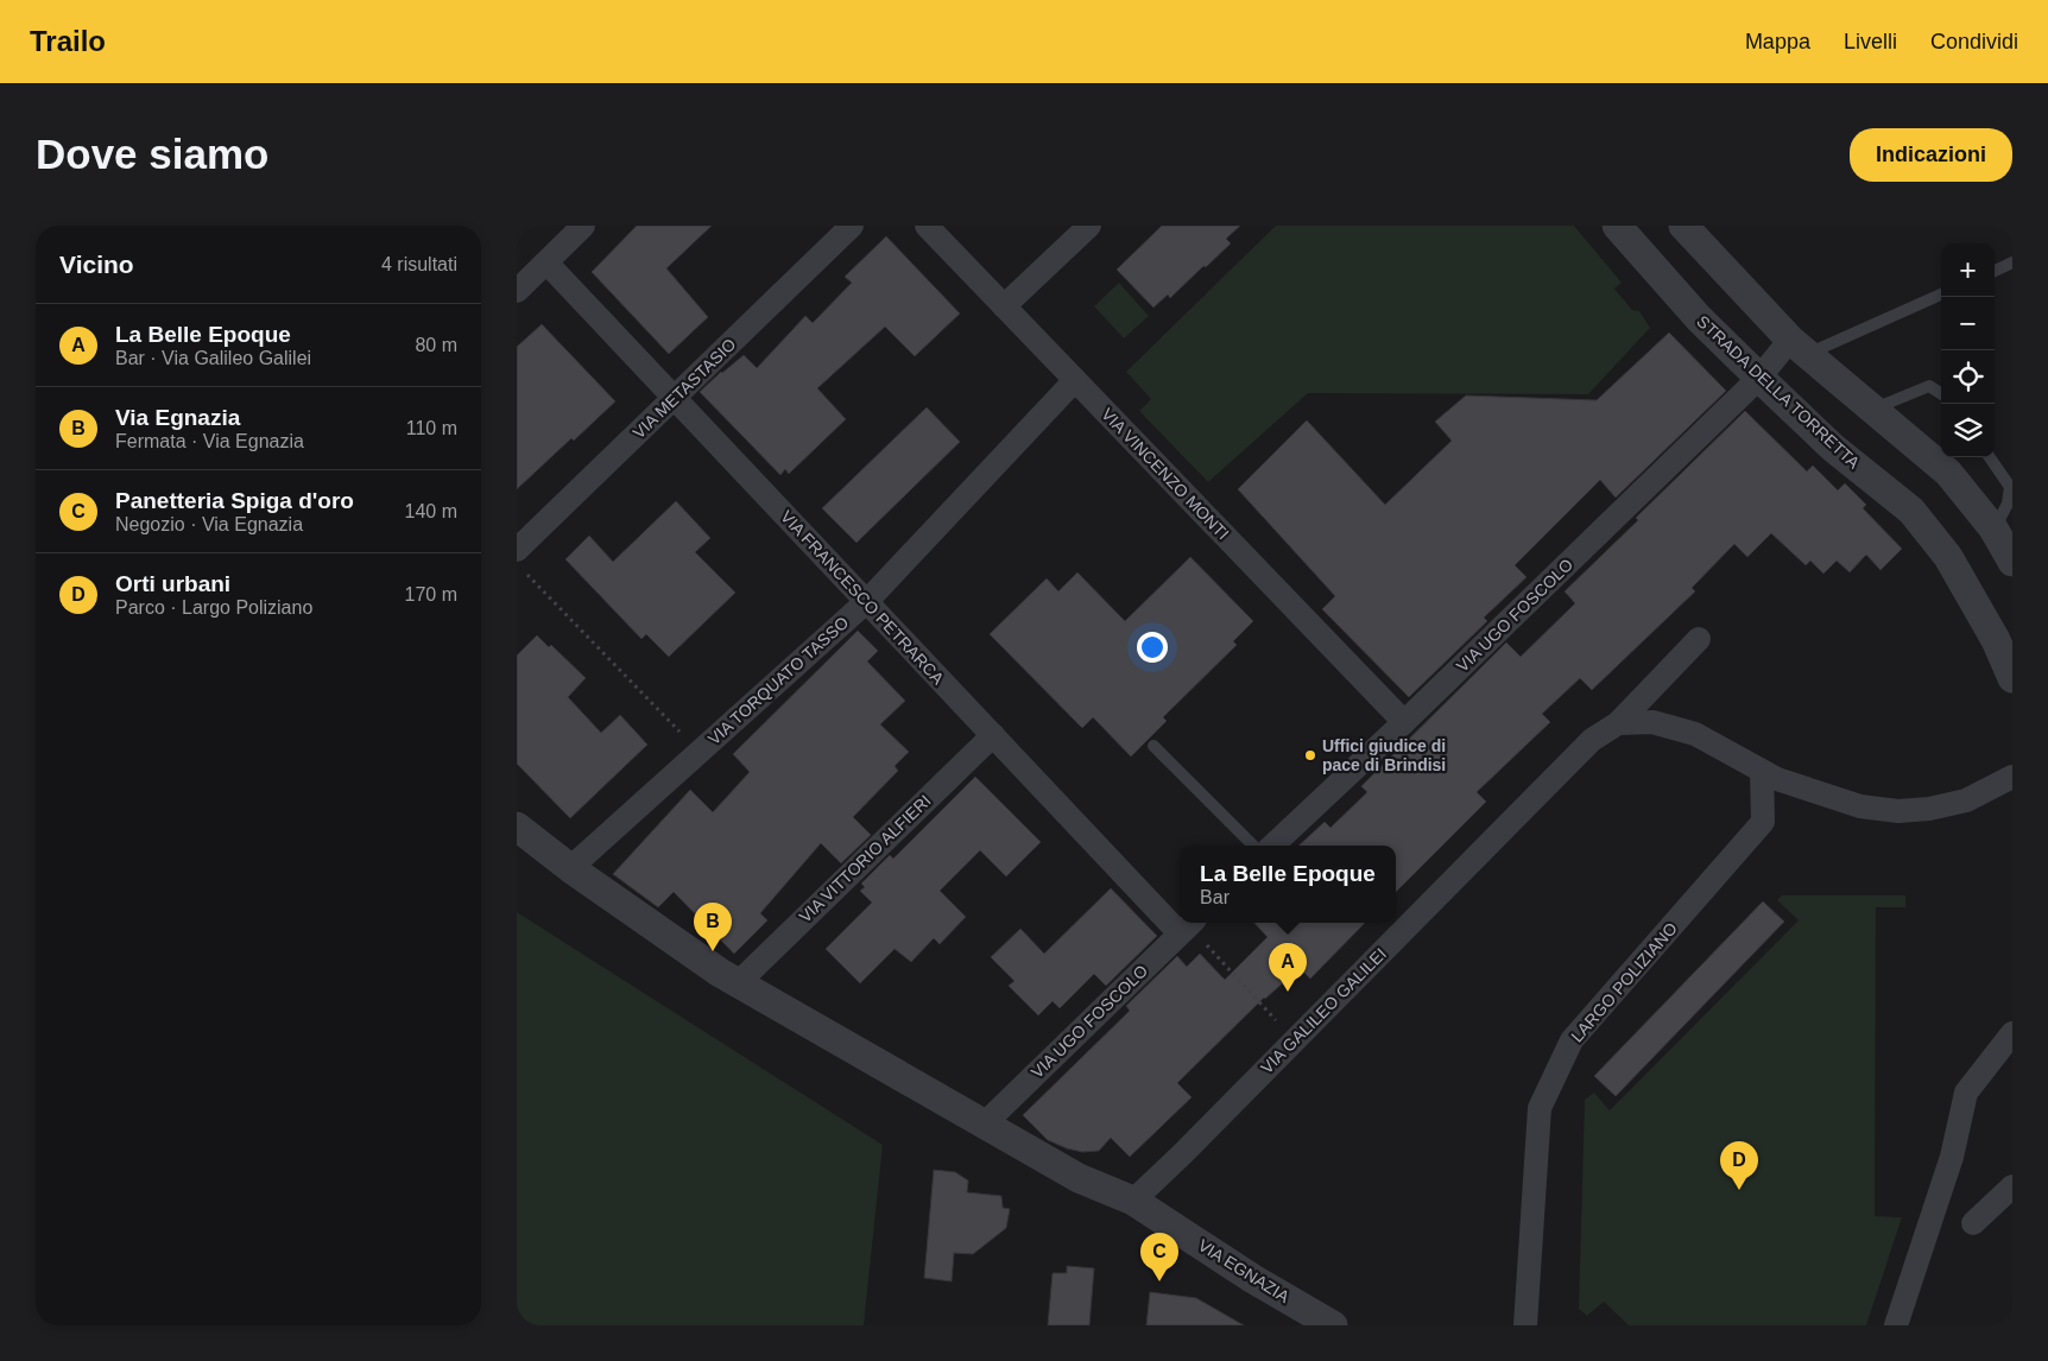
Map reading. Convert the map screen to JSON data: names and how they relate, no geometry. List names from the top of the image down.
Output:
{
  "streets": {
    "street": [
      "VIA METASTASIO",
      "STRADA DELLA TORRETTA",
      "VIA VINCENZO MONTI",
      "VIA FRANCESCO PETRARCA",
      "VIA UGO FOSCOLO",
      "VIA TORQUATO TASSO",
      "VIA VITTORIO ALFIERI",
      "LARGO POLIZIANO",
      "VIA GALILEO GALILEI",
      "VIA EGNAZIA"
    ]
  },
  "crossings": [
    ["VIA METASTASIO", "VIA FRANCESCO PETRARCA"],
    ["STRADA DELLA TORRETTA", "VIA UGO FOSCOLO"],
    ["VIA VINCENZO MONTI", "VIA UGO FOSCOLO"],
    ["VIA VINCENZO MONTI", "VIA TORQUATO TASSO"],
    ["VIA FRANCESCO PETRARCA", "VIA TORQUATO TASSO"],
    ["VIA FRANCESCO PETRARCA", "VIA VITTORIO ALFIERI"],
    ["VIA UGO FOSCOLO", "VIA EGNAZIA"],
    ["VIA TORQUATO TASSO", "VIA EGNAZIA"],
    ["VIA VITTORIO ALFIERI", "VIA EGNAZIA"],
    ["VIA GALILEO GALILEI", "VIA EGNAZIA"]
  ],
  "places": ["Uffici giudice di pace di Brindisi"],
  "page": {
    "header": "Trailo",
    "nav": ["Mappa", "Livelli", "Condividi"],
    "buttons": "Indicazioni",
    "title": "Dove siamo",
    "heading": ["Vicino", "4 risultati"],
    "map_buttons": ["+", "−"],
    "list": [
      {
        "mark": "A",
        "name": "La Belle Epoque",
        "note": "Bar · Via Galileo Galilei",
        "value": "80 m"
      },
      {
        "mark": "B",
        "name": "Via Egnazia",
        "note": "Fermata · Via Egnazia",
        "value": "110 m"
      },
      {
        "mark": "C",
        "name": "Panetteria Spiga d'oro",
        "note": "Negozio · Via Egnazia",
        "value": "140 m"
      },
      {
        "mark": "D",
        "name": "Orti urbani",
        "note": "Parco · Largo Poliziano",
        "value": "170 m"
      }
    ],
    "popup": ["La Belle Epoque", "Bar"],
    "pins": [
      "B",
      "A",
      "D",
      "C"
    ]
  }
}
